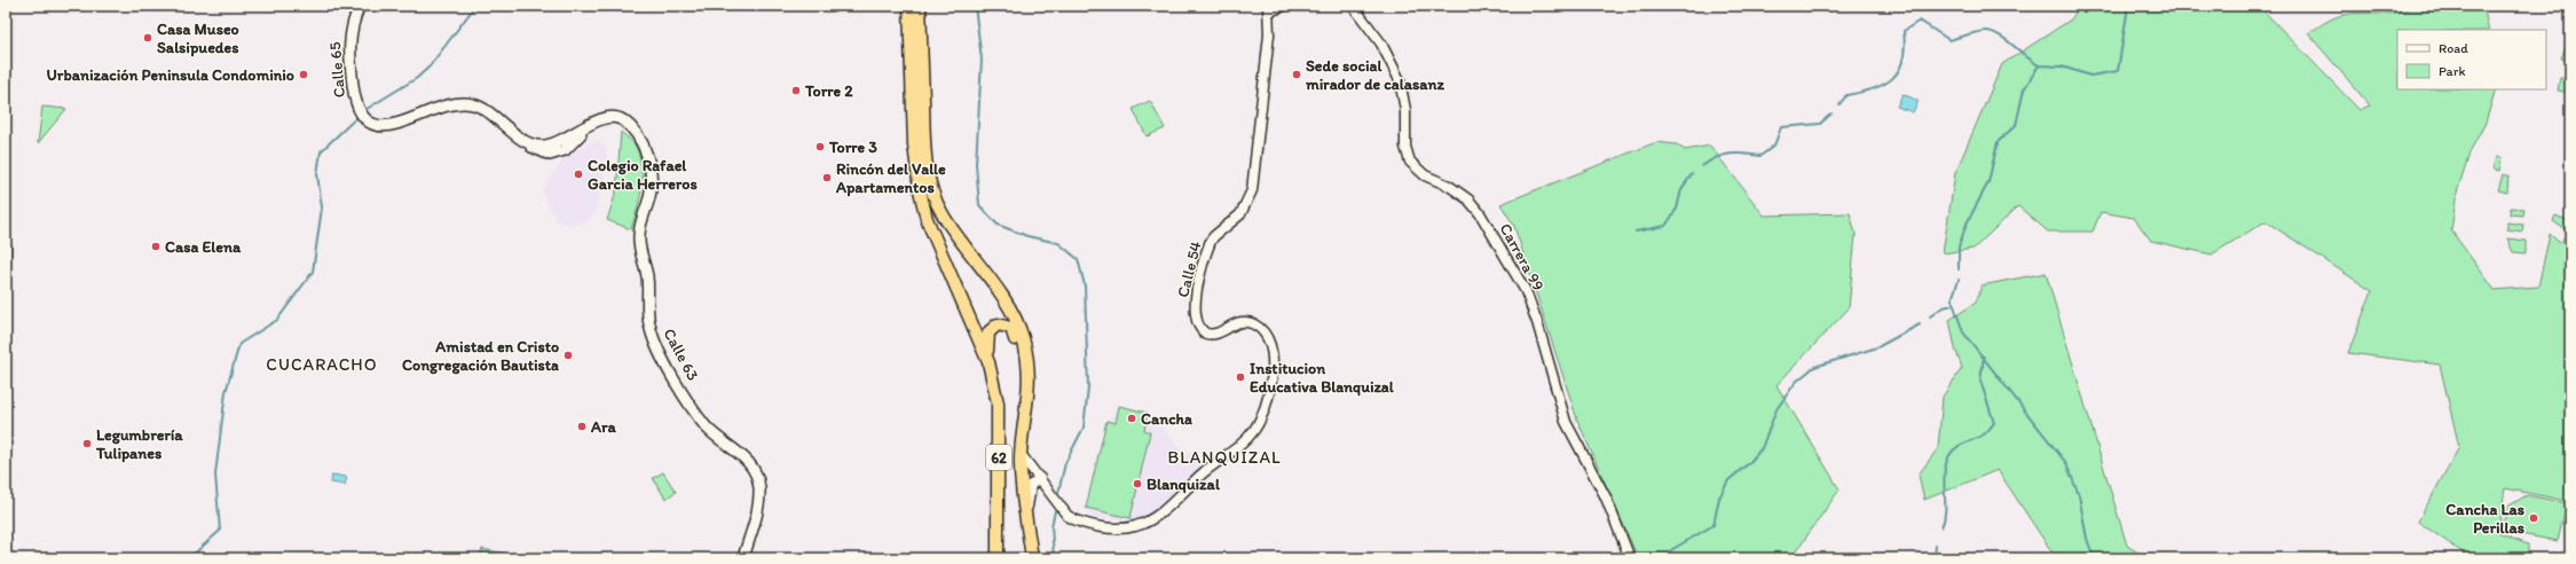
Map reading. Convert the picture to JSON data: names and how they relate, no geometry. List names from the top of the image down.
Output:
{
  "streets": {
    "highway": ["62"],
    "main road": ["Calle 65", "Calle 63"],
    "street": ["Carrera 99", "Calle 54"]
  },
  "crossings": [
    ["Calle 54", "62"]
  ],
  "districts": ["CUCARACHO", "BLANQUIZAL"],
  "places": [
    "Casa Museo Salsipuedes",
    "Urbanización Peninsula Condominio",
    "Sede social mirador de calasanz",
    "Torre 2",
    "Torre 3",
    "Colegio Rafael Garcia Herreros",
    "Rincón del Valle Apartamentos",
    "Casa Elena",
    "Amistad en Cristo Congregación Bautista",
    "Institucion Educativa Blanquizal",
    "Cancha",
    "Ara",
    "Legumbrería Tulipanes",
    "Blanquizal",
    "Cancha Las Perillas"
  ],
  "legend": ["Road", "Park"]
}
